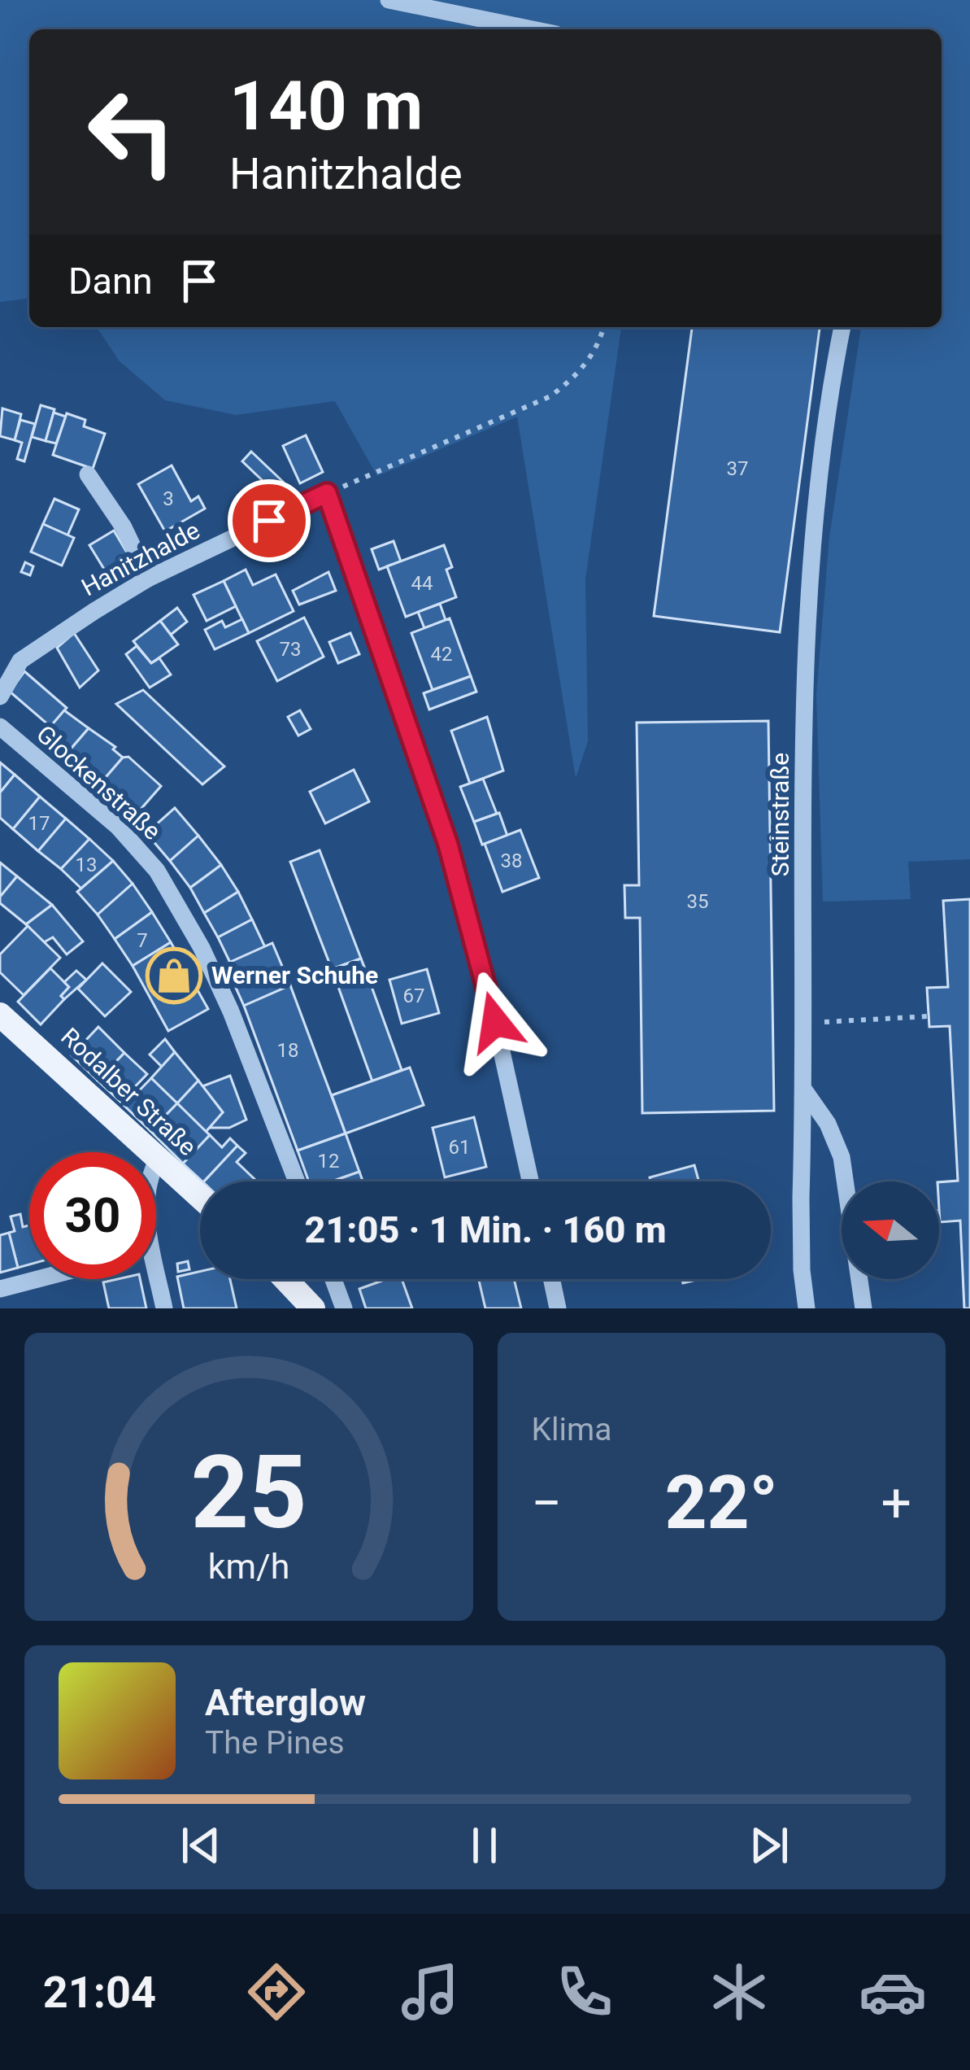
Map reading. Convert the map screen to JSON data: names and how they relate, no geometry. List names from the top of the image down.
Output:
{
  "streets": {
    "main road": ["Rodalber Straße"],
    "street": ["Hanitzhalde", "Glockenstraße", "Steinstraße"]
  },
  "places": {
    "shop": ["Werner Schuhe"]
  },
  "house_numbers": [
    "37",
    "3",
    "44",
    "73",
    "42",
    "17",
    "38",
    "13",
    "35",
    "7",
    "67",
    "18",
    "61",
    "12"
  ],
  "north": "left",
  "page": {
    "turn": ["140 m", "Hanitzhalde"],
    "then": "Dann",
    "limit": "30",
    "trip": "21:05 · 1 Min. · 160 m",
    "tile": "Klima",
    "heat": ["−", "22°", "+"],
    "song": ["Afterglow", "The Pines"],
    "tabs": "21:04",
    "gauge": ["25", "km/h"]
  }
}
